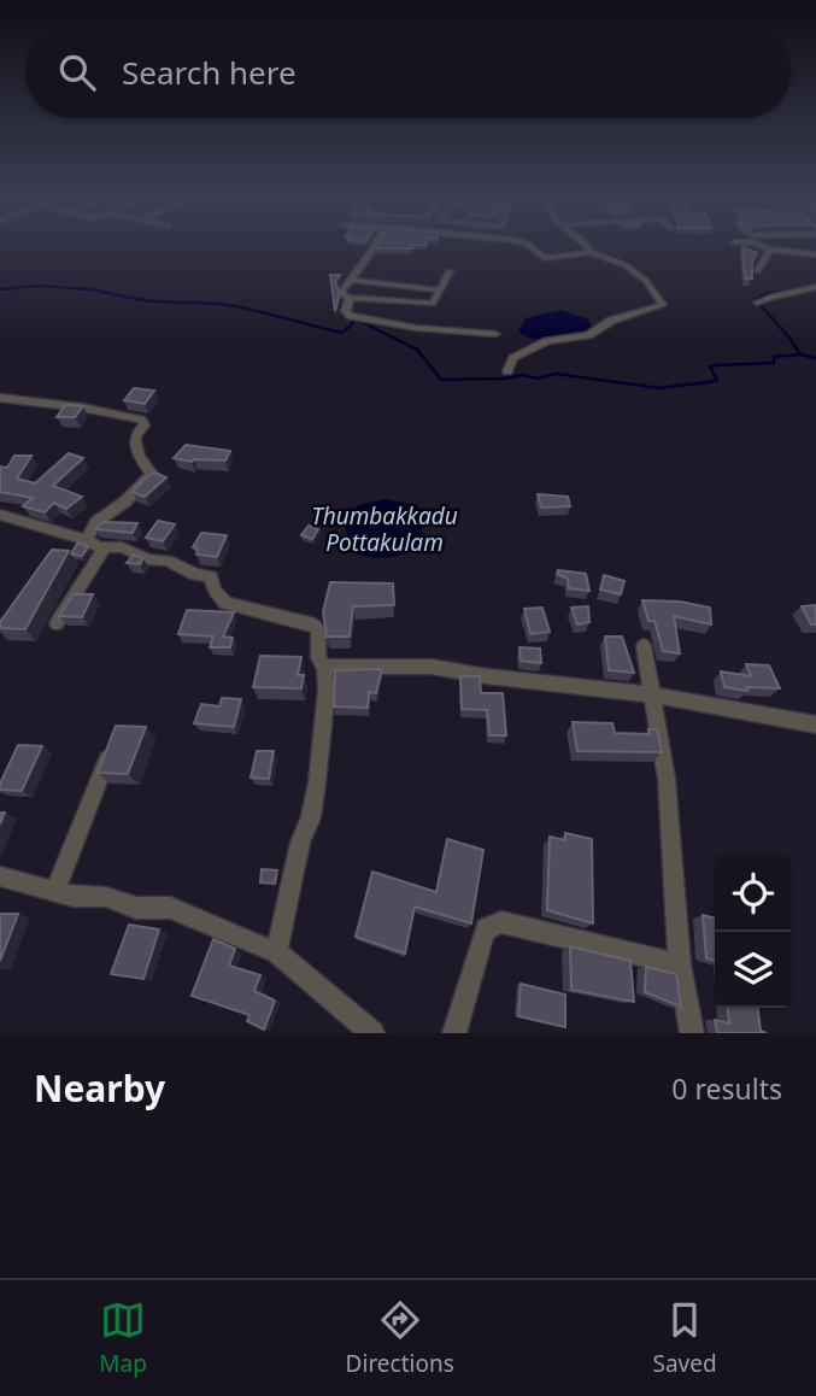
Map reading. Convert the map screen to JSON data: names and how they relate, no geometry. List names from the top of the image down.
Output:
{
  "water": ["Thumbakkadu Pottakulam"],
  "page": {
    "search": "Search here",
    "heading": ["Nearby", "0 results"],
    "nav": ["Map", "Directions", "Saved"]
  }
}
